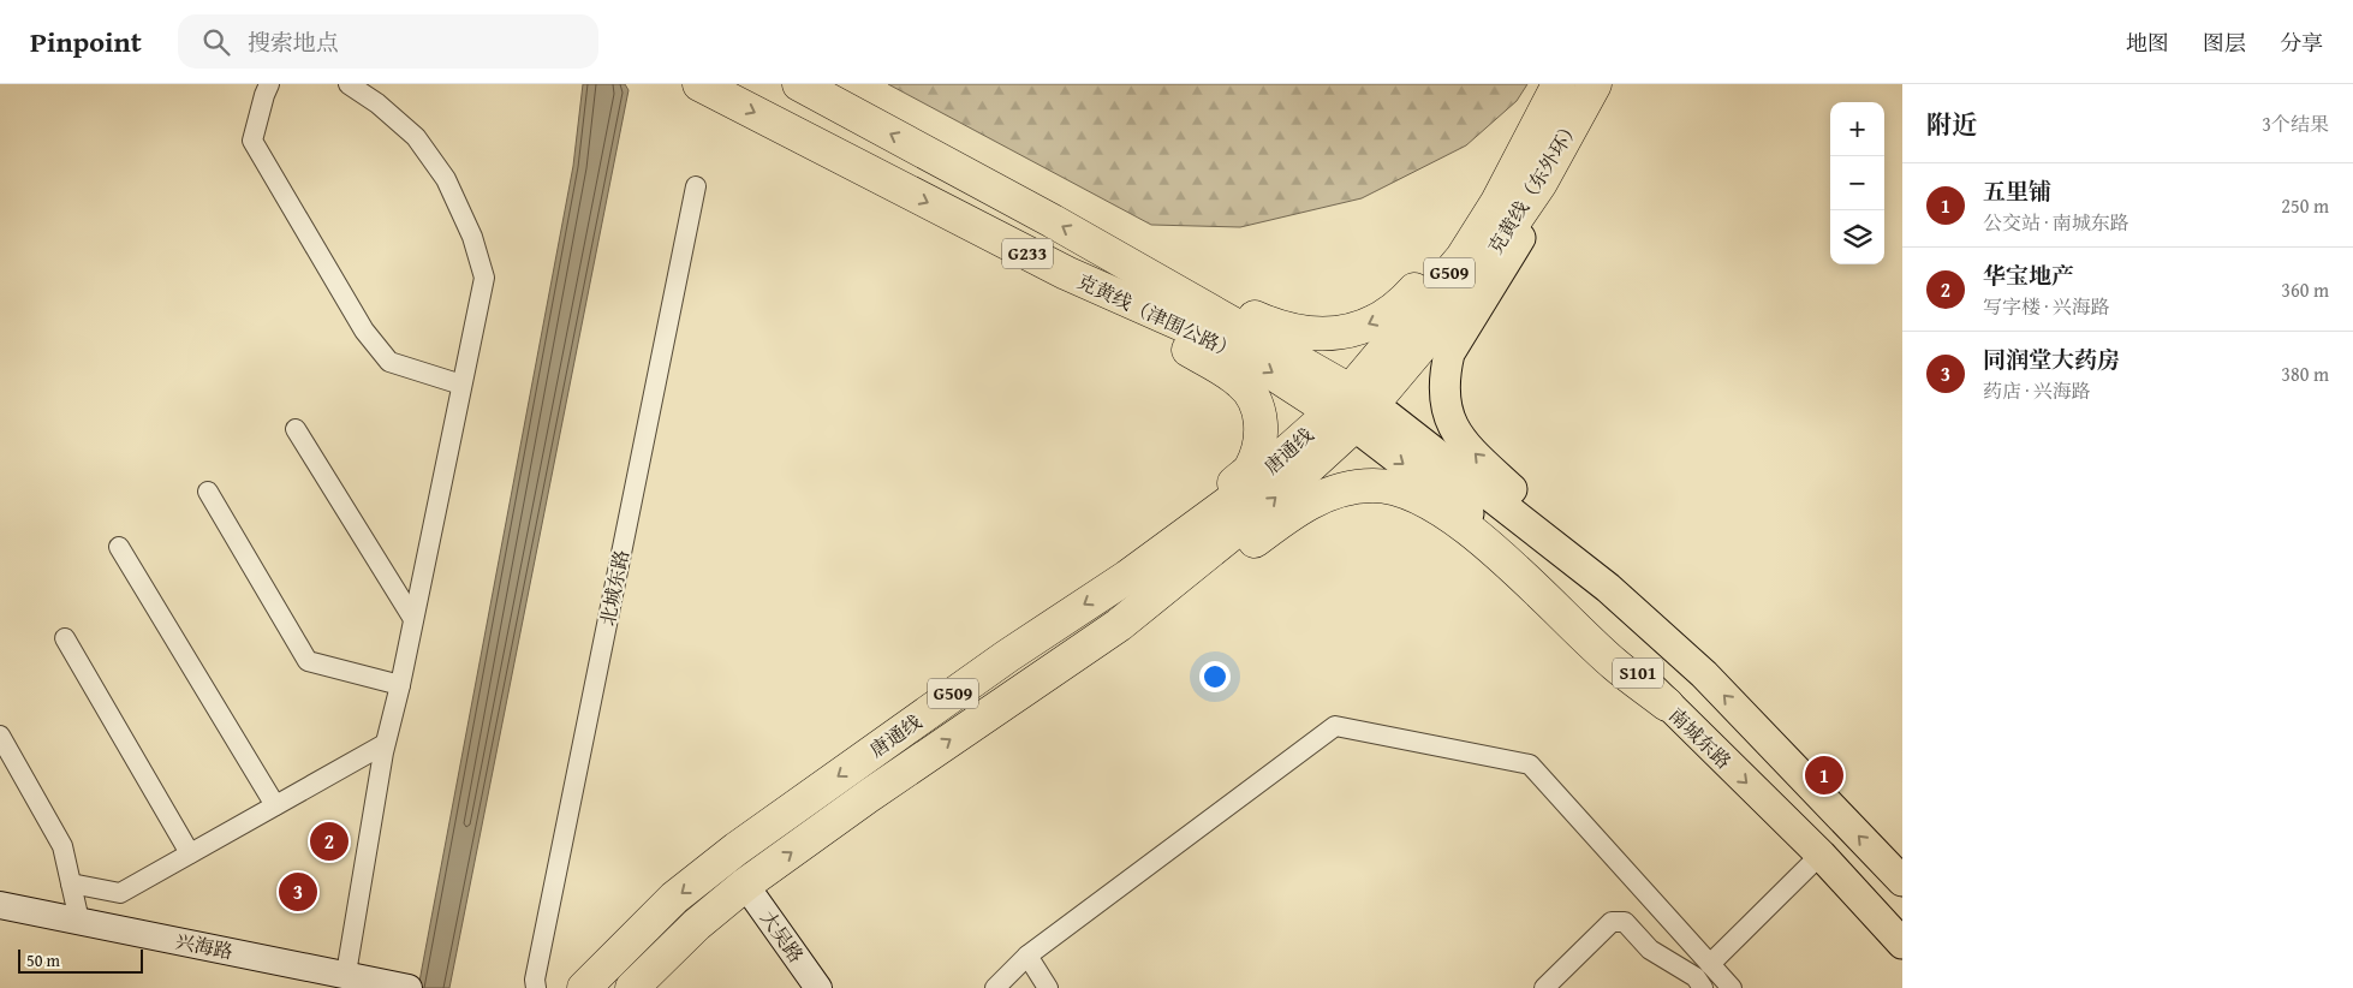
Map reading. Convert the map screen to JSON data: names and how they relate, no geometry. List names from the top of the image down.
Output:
{
  "streets": {
    "highway": [
      "克黄线（东外环）",
      "G233",
      "G509",
      "克黄线（津围公路）",
      "唐通线"
    ],
    "main road": ["S101", "南城东路"],
    "street": ["北城东路", "大吴路", "兴海路"]
  },
  "crossings": [
    ["克黄线（东外环）", "G509"],
    ["克黄线（东外环）", "克黄线（津围公路）"],
    ["克黄线（东外环）", "唐通线"],
    ["克黄线（东外环）", "S101"],
    ["克黄线（东外环）", "南城东路"],
    ["G233", "G509"],
    ["G233", "克黄线（津围公路）"],
    ["G509", "克黄线（津围公路）"],
    ["G509", "唐通线"],
    ["G509", "S101"],
    ["G509", "南城东路"],
    ["克黄线（津围公路）", "唐通线"],
    ["克黄线（津围公路）", "S101"],
    ["克黄线（津围公路）", "南城东路"],
    ["唐通线", "S101"],
    ["唐通线", "南城东路"],
    ["唐通线", "大吴路"],
    ["S101", "南城东路"]
  ],
  "scale_bar": "50 m",
  "page": {
    "header": "Pinpoint",
    "search": "搜索地点",
    "nav": ["地图", "图层", "分享"],
    "heading": ["附近", "3个结果"],
    "map_buttons": ["+", "−"],
    "list": [
      {
        "mark": "1",
        "name": "五里铺",
        "note": "公交站 · 南城东路",
        "value": "250 m"
      },
      {
        "mark": "2",
        "name": "华宝地产",
        "note": "写字楼 · 兴海路",
        "value": "360 m"
      },
      {
        "mark": "3",
        "name": "同润堂大药房",
        "note": "药店 · 兴海路",
        "value": "380 m"
      }
    ],
    "pins": ["1", "2", "3"],
    "scale": "50 m"
  }
}
